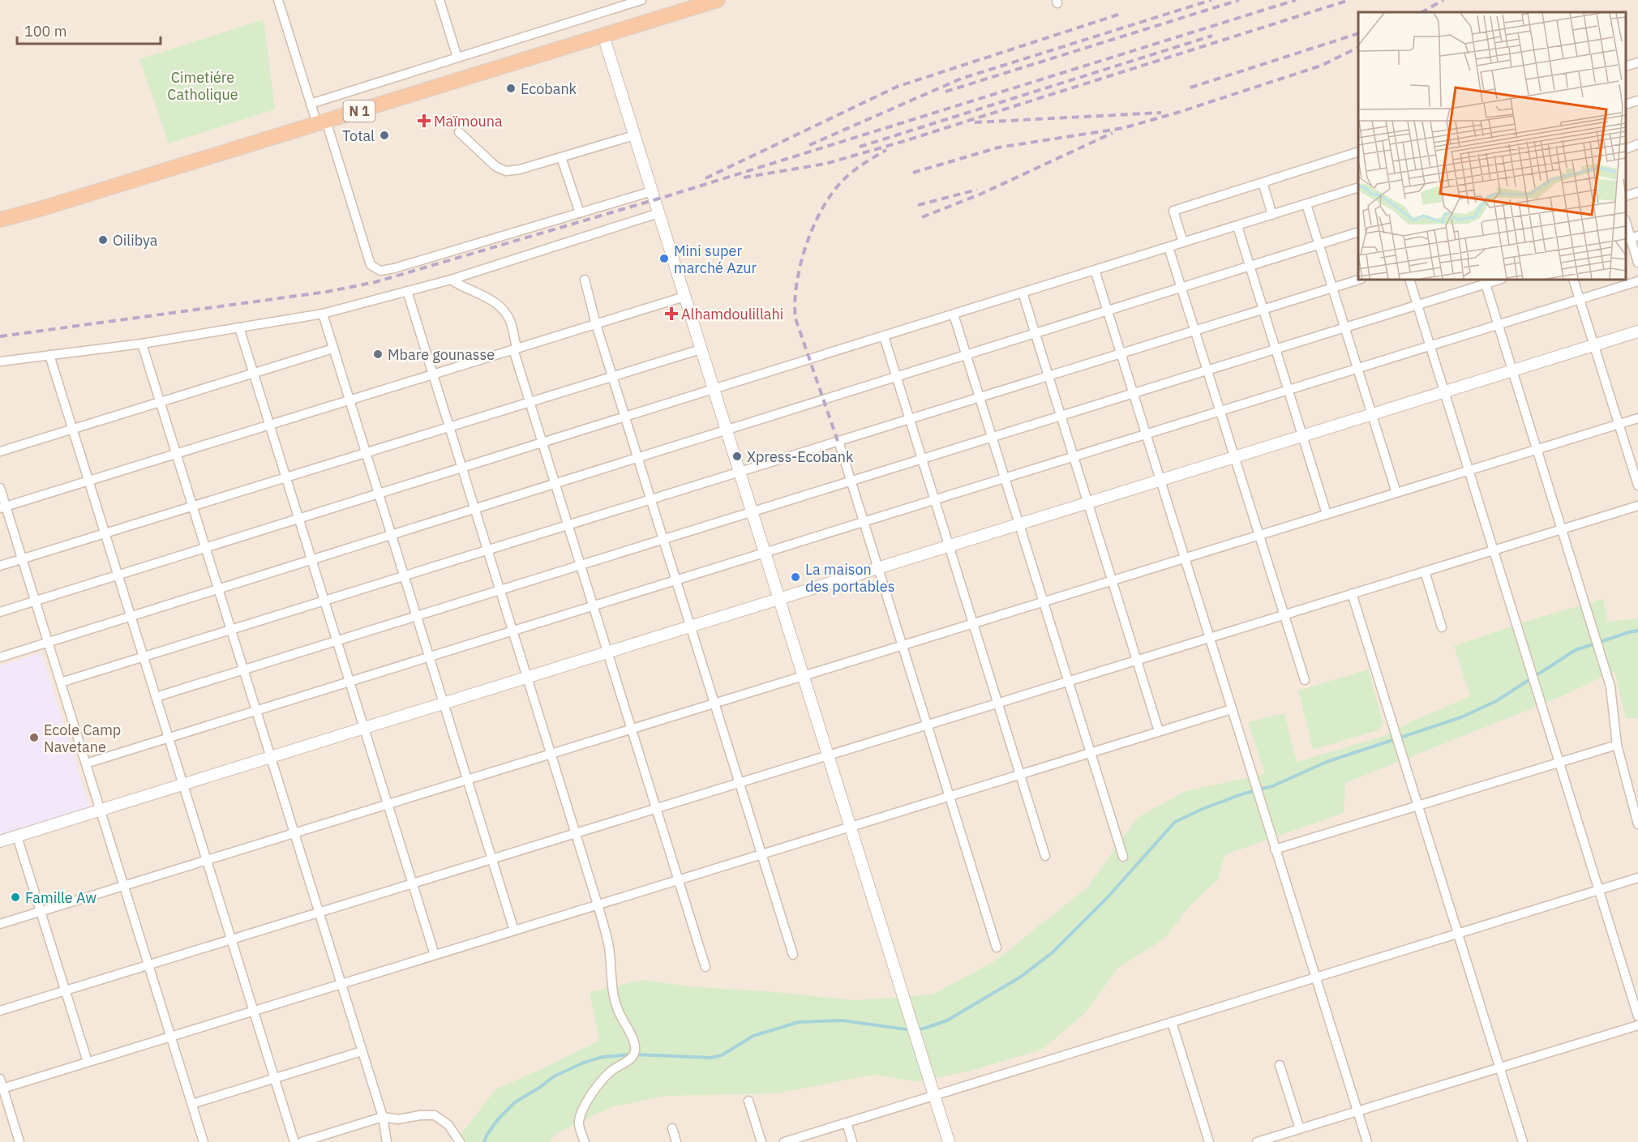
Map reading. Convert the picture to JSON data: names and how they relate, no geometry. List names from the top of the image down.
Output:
{
  "streets": {
    "highway": ["N 1"]
  },
  "parks": ["Cimetiére Catholique"],
  "places": {
    "other": [
      "Ecobank",
      "Total",
      "Oilibya",
      "Mini super marché Azur",
      "Mbare gounasse",
      "Xpress-Ecobank",
      "La maison des portables",
      "Ecole Camp Navetane",
      "Famille Aw"
    ],
    "health": ["Maïmouna", "Alhamdoulillahi"]
  },
  "scale_bar": "100 m"
}
